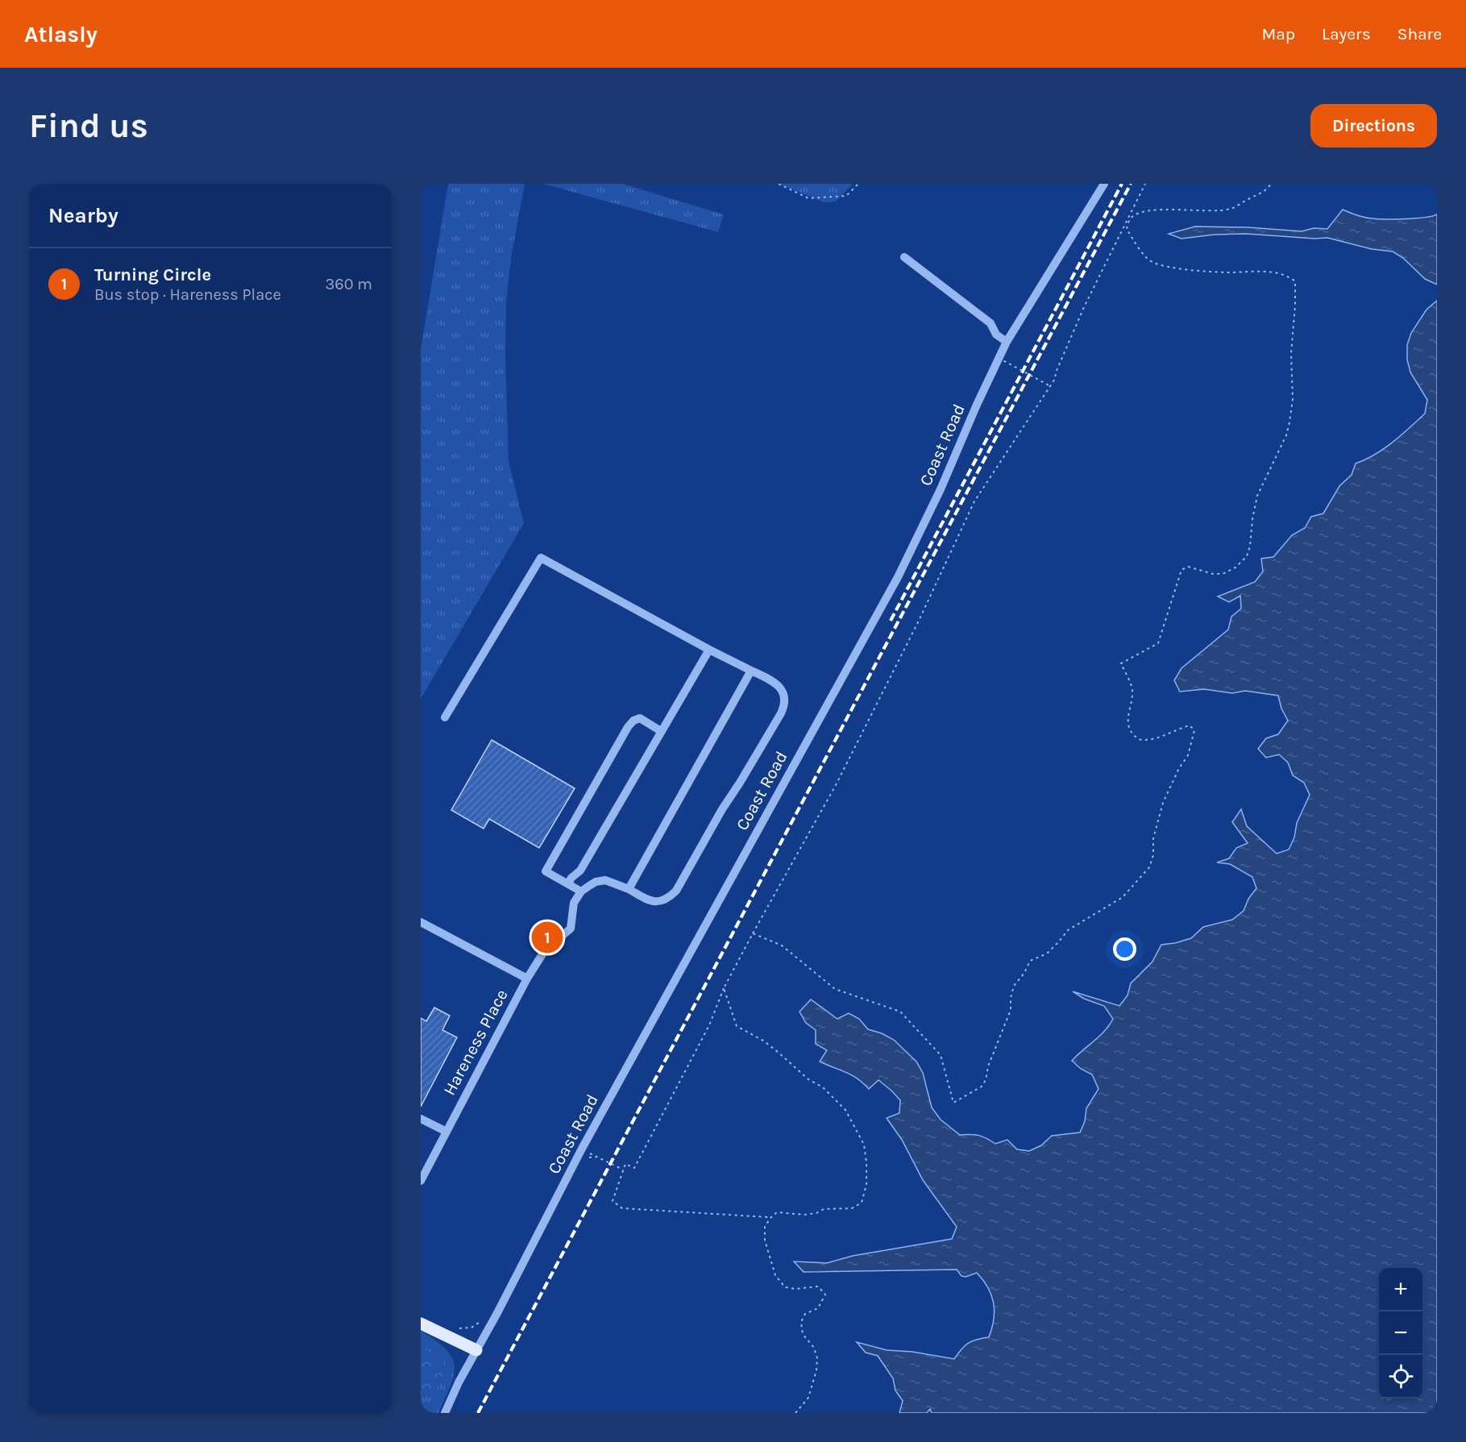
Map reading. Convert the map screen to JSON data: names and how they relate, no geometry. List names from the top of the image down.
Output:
{
  "streets": {
    "street": ["Coast Road", "Hareness Place"]
  },
  "page": {
    "header": "Atlasly",
    "nav": ["Map", "Layers", "Share"],
    "buttons": "Directions",
    "title": "Find us",
    "heading": "Nearby",
    "list": [
      {
        "mark": "1",
        "name": "Turning Circle",
        "note": "Bus stop · Hareness Place",
        "value": "360 m"
      }
    ],
    "pins": "1",
    "map_buttons": ["+", "−"]
  }
}
